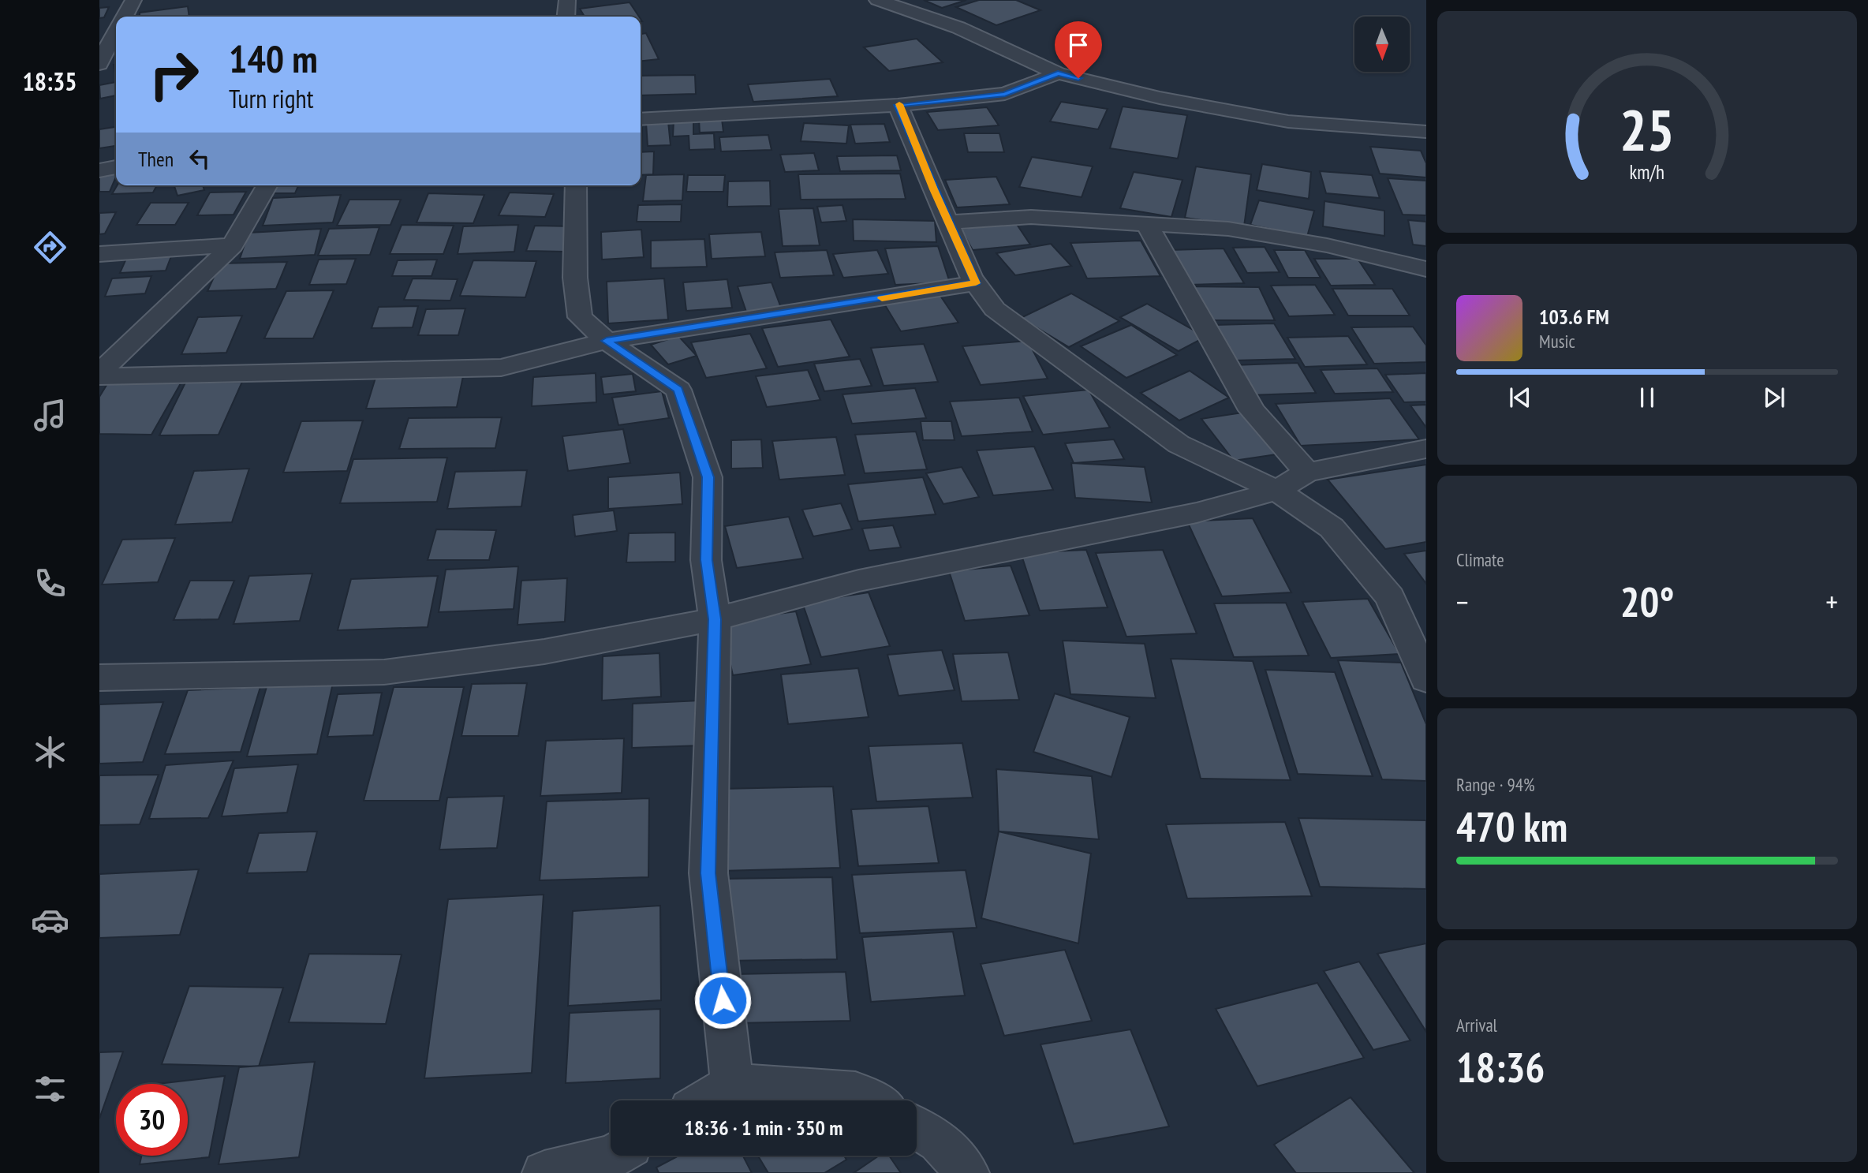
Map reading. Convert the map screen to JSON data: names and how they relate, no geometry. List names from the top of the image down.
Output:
{
  "north": "bottom",
  "page": {
    "tabs": "18:35",
    "turn": ["140 m", "Turn right"],
    "then": "Then",
    "song": ["103.6 FM", "Music"],
    "tile": [
      "Climate",
      ["Range · 94%", "470 km"],
      ["Arrival", "18:36"]
    ],
    "heat": ["−", "20°", "+"],
    "limit": "30",
    "trip": "18:36 · 1 min · 350 m",
    "gauge": ["25", "km/h"]
  }
}
